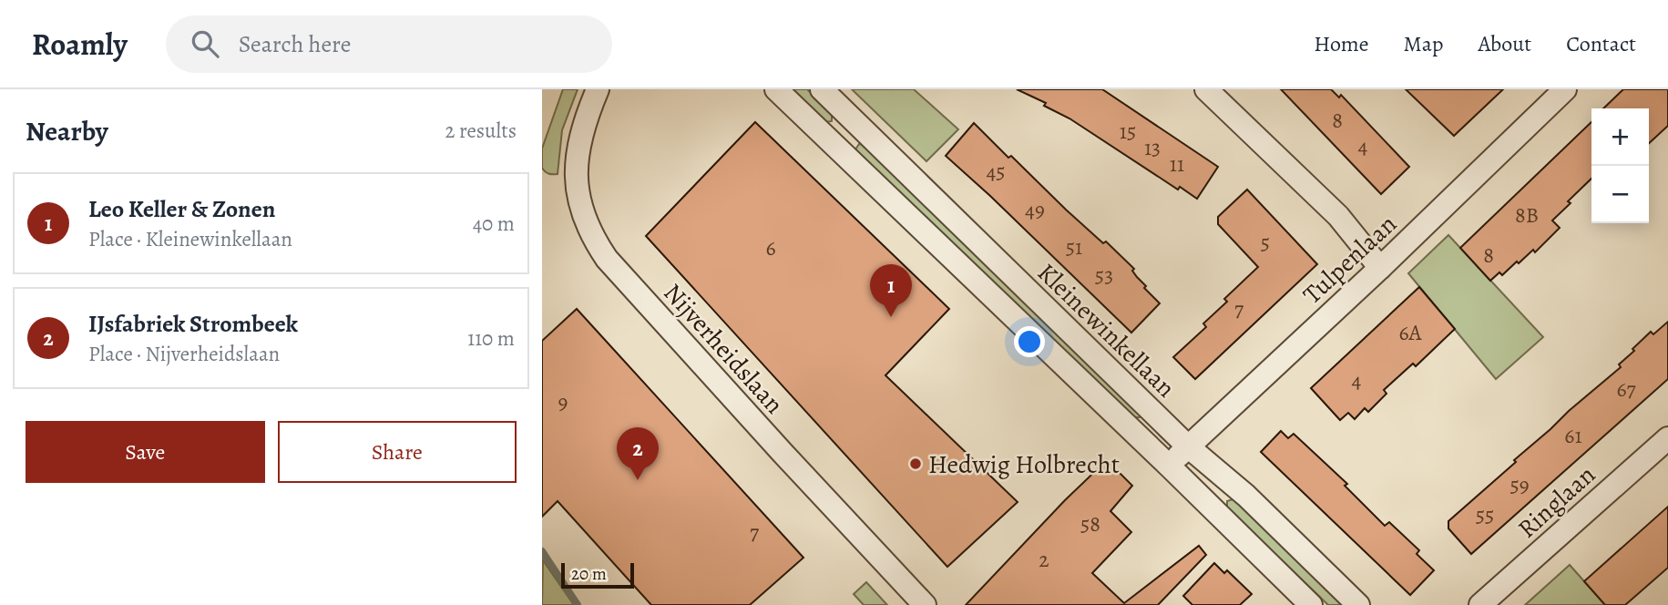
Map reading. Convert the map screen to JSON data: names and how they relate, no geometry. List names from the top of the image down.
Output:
{
  "streets": {
    "street": [
      "Tulpenlaan",
      "Kleinewinkellaan",
      "Nijverheidslaan",
      "Ringlaan"
    ]
  },
  "crossings": [
    ["Tulpenlaan", "Kleinewinkellaan"]
  ],
  "places": ["Hedwig Holbrecht"],
  "house_numbers": [
    "8",
    "15",
    "4",
    "13",
    "11",
    "45",
    "49",
    "8B",
    "5",
    "51",
    "6",
    "8",
    "53",
    "7",
    "6A",
    "4",
    "67",
    "9",
    "61",
    "59",
    "55",
    "58",
    "7",
    "2"
  ],
  "scale_bar": "20 m",
  "page": {
    "header": "Roamly",
    "search": "Search here",
    "nav": [
      "Home",
      "Map",
      "About",
      "Contact"
    ],
    "heading": ["Nearby", "2 results"],
    "map_buttons": ["+", "−"],
    "list": [
      {
        "mark": "1",
        "name": "Leo Keller & Zonen",
        "note": "Place · Kleinewinkellaan",
        "value": "40 m"
      },
      {
        "mark": "2",
        "name": "IJsfabriek Strombeek",
        "note": "Place · Nijverheidslaan",
        "value": "110 m"
      }
    ],
    "pins": ["1", "2"],
    "buttons": ["Save", "Share"],
    "scale": "20 m"
  }
}
